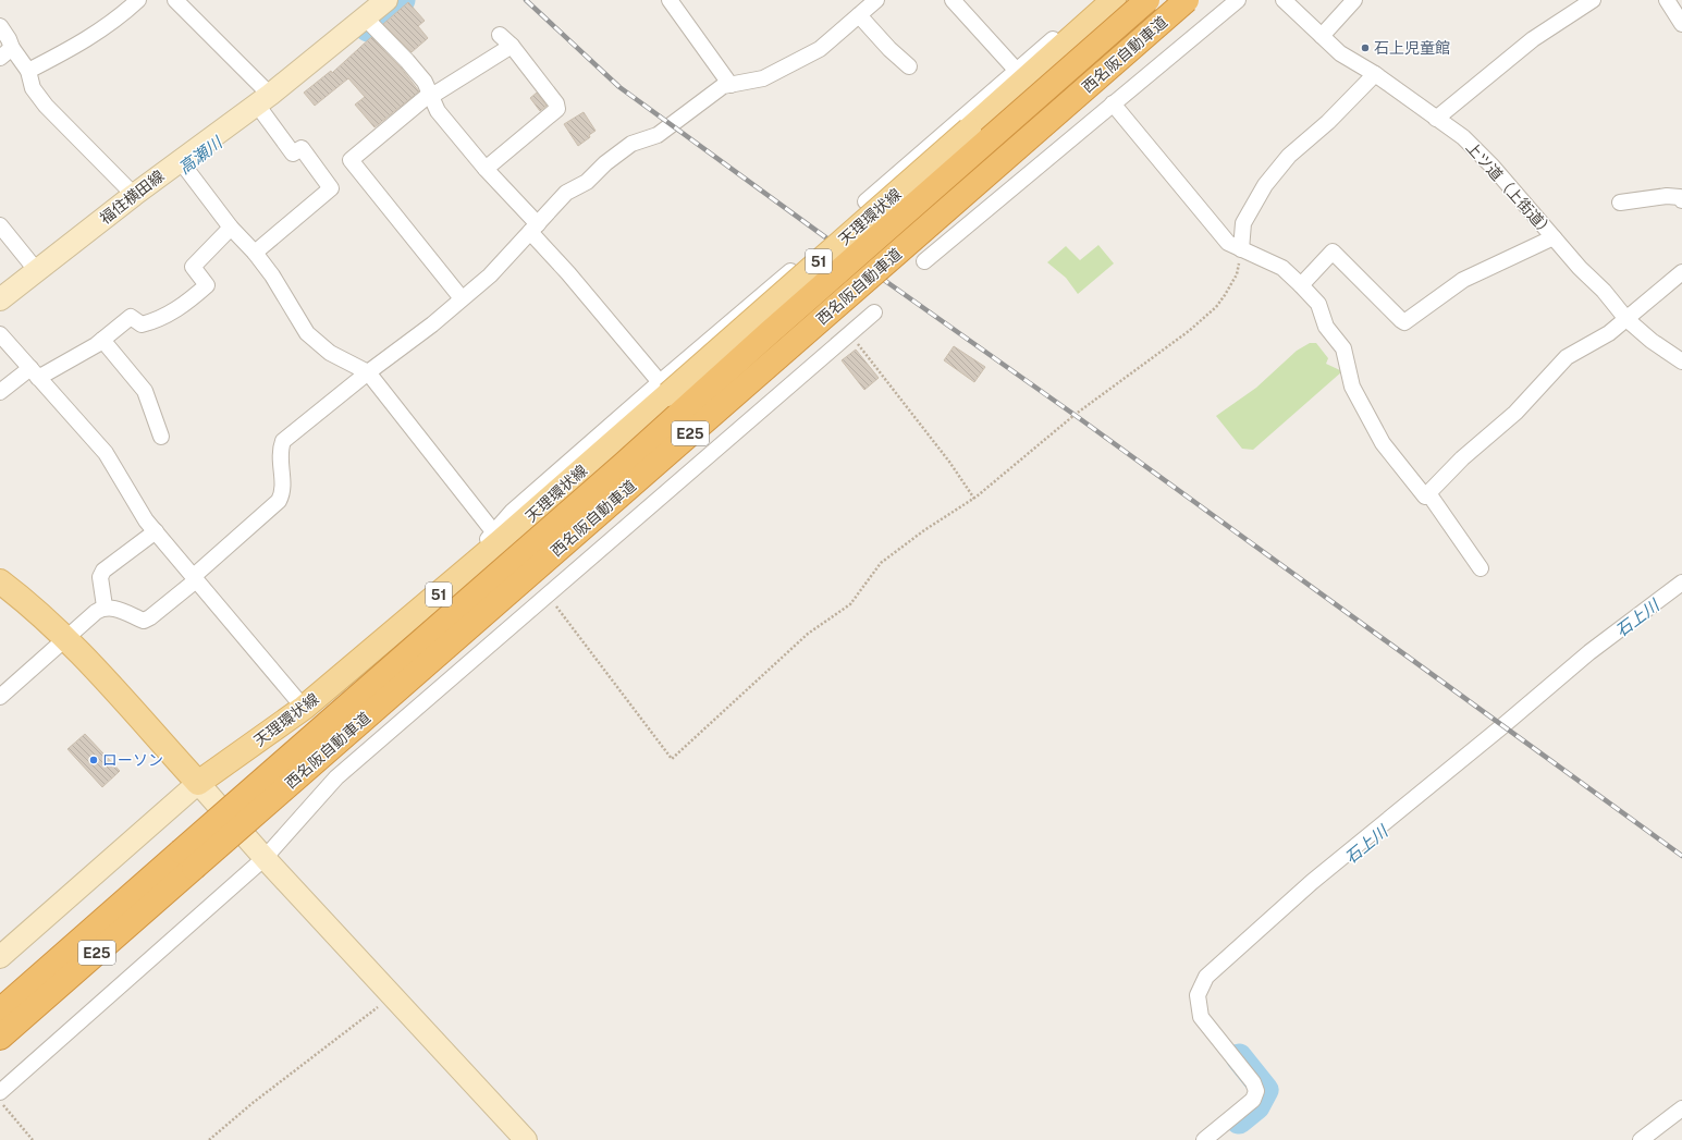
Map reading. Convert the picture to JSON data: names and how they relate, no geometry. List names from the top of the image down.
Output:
{
  "streets": {
    "highway": ["西名阪自動車道", "E25"],
    "main road": ["天理環状線", "51"],
    "street": ["上ツ道（上街道）", "福住横田線"]
  },
  "water": ["高瀬川", "石上川"],
  "places": ["石上児童館", "ローソン"]
}
